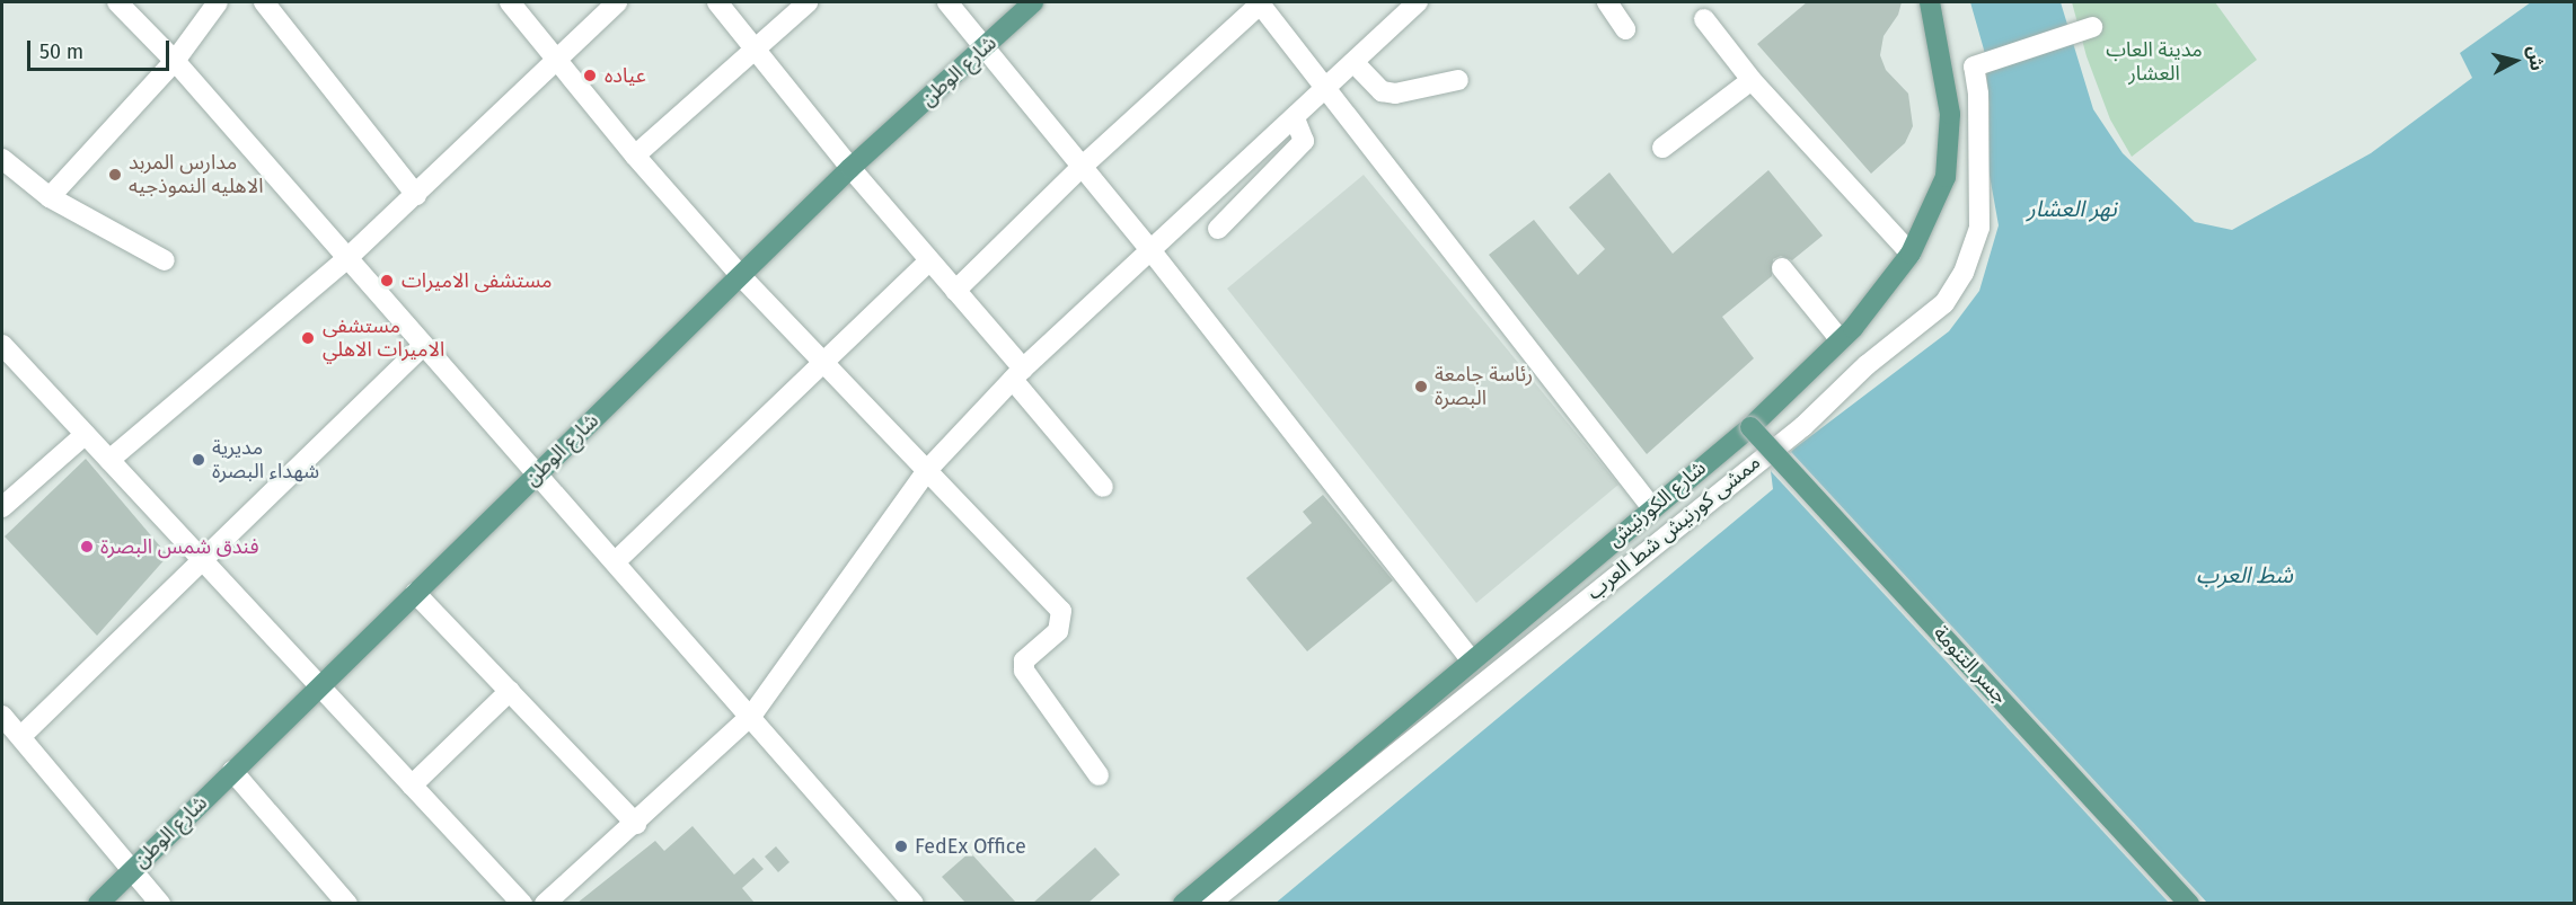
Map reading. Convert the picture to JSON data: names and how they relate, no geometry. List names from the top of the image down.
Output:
{
  "streets": {
    "main road": ["شارع الوطن", "شارع الكورنيش", "جسر التنومة"],
    "street": ["ممشى كورنيش شط العرب"]
  },
  "crossings": [
    ["شارع الكورنيش", "جسر التنومة"]
  ],
  "water": ["نهر العشار", "شط العرب"],
  "parks": ["مدينة العاب العشار"],
  "places": [
    "عياده",
    "مدارس المربد الاهليه النموذجيه",
    "مستشفى الاميرات",
    "مستشفى الاميرات الاهلي",
    "رئاسة جامعة البصرة",
    "مديرية شهداء البصرة",
    "فندق شمس البصرة",
    "FedEx Office"
  ],
  "scale_bar": "50 m",
  "north": "right"
}
